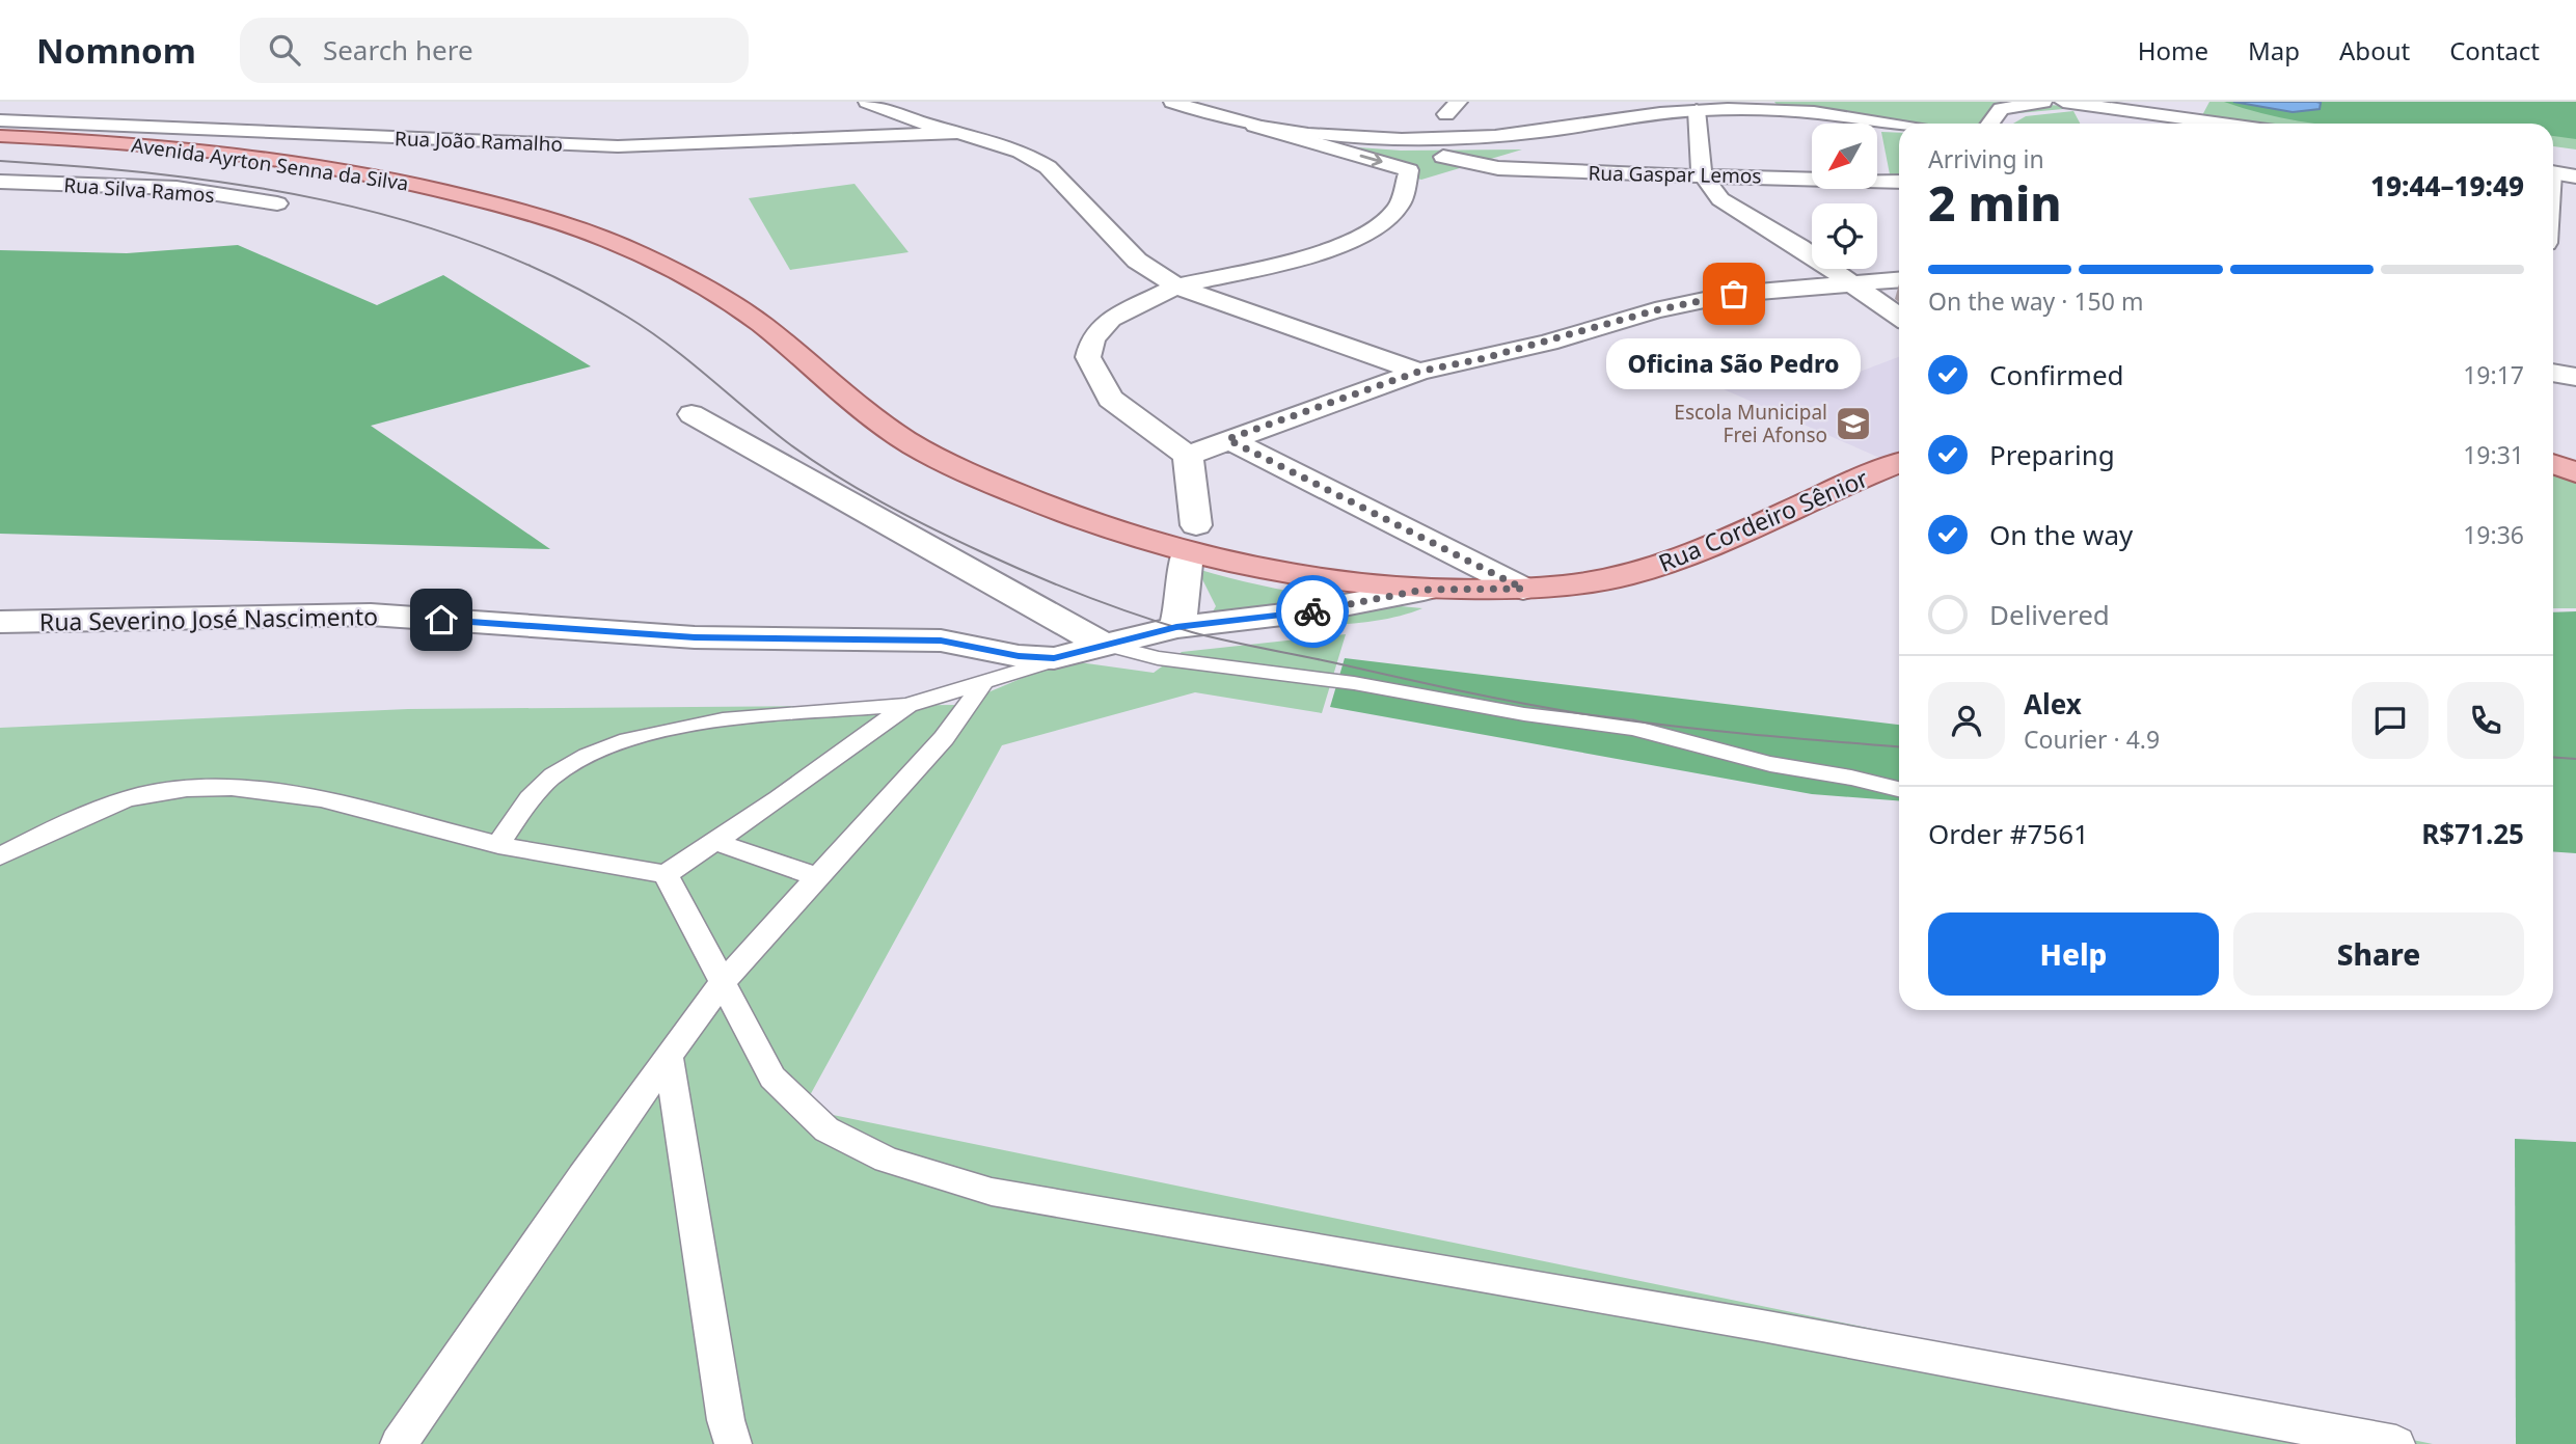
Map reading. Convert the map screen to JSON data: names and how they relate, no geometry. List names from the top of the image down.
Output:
{
  "streets": {
    "main road": ["Avenida Ayrton Senna da Silva", "Rua Cordeiro Sênior"],
    "street": [
      "Rua João Ramalho",
      "Rua Gaspar Lemos",
      "Rua Silva Ramos",
      "Rua Severino José Nascimento"
    ]
  },
  "crossings": [
    ["Avenida Ayrton Senna da Silva", "Rua Cordeiro Sênior"]
  ],
  "places": {
    "other": ["Oficina São Pedro"],
    "school or university": ["Escola Municipal Frei Afonso"]
  },
  "north": "bottom left",
  "page": {
    "header": "Nomnom",
    "search": "Search here",
    "nav": [
      "Home",
      "Map",
      "About",
      "Contact"
    ],
    "heading": ["2 min", "Arriving in", "19:44–19:49"],
    "panel": [
      "Alex",
      "Courier · 4.9",
      "Order #7561",
      "R$71.25"
    ],
    "bar": "On the way · 150 m",
    "list": [
      ["Confirmed", "19:17"],
      ["Preparing", "19:31"],
      ["On the way", "19:36"],
      "Delivered"
    ],
    "bubble": "Oficina São Pedro",
    "buttons": ["Help", "Share"]
  }
}
